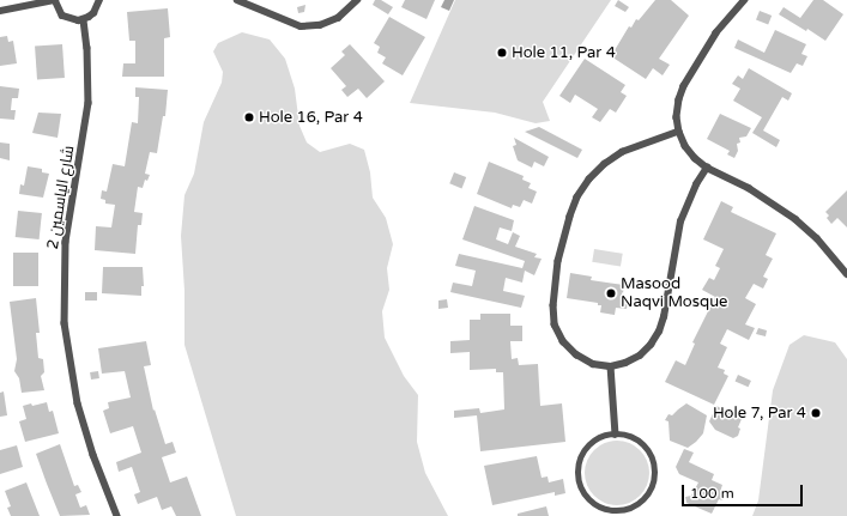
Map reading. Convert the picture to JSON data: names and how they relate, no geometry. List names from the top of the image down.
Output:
{
  "streets": {
    "street": ["شارع الياسمين 2"]
  },
  "places": [
    "Hole 11, Par 4",
    "Hole 16, Par 4",
    "Masood Naqvi Mosque",
    "Hole 7, Par 4"
  ],
  "scale_bar": "100 m"
}
